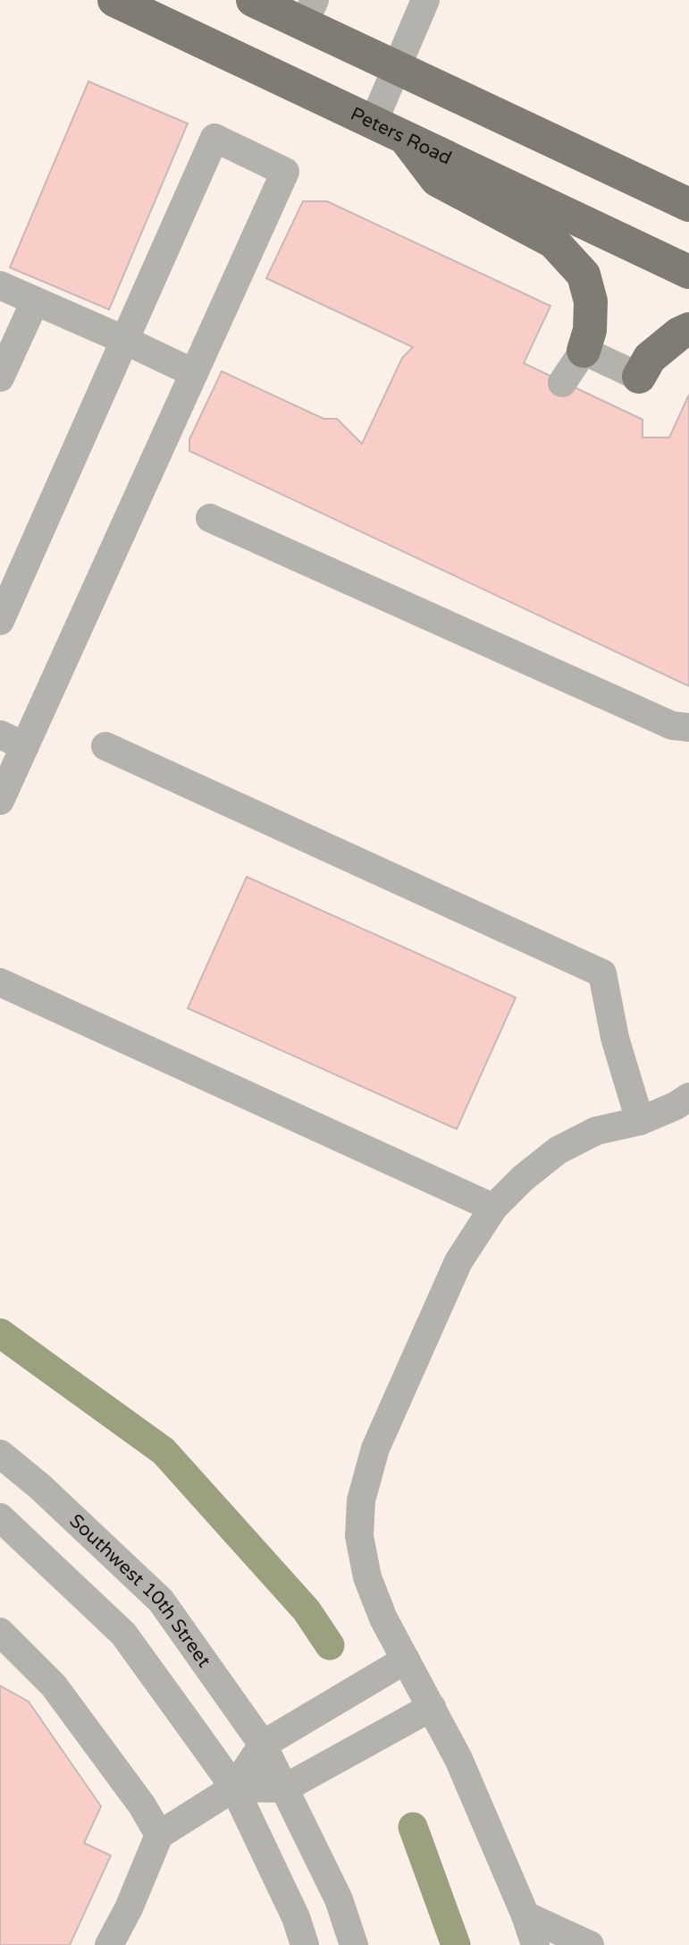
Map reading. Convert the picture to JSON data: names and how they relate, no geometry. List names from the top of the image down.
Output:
{
  "streets": {
    "main road": ["Peters Road"],
    "street": ["Southwest 10th Street"]
  }
}
